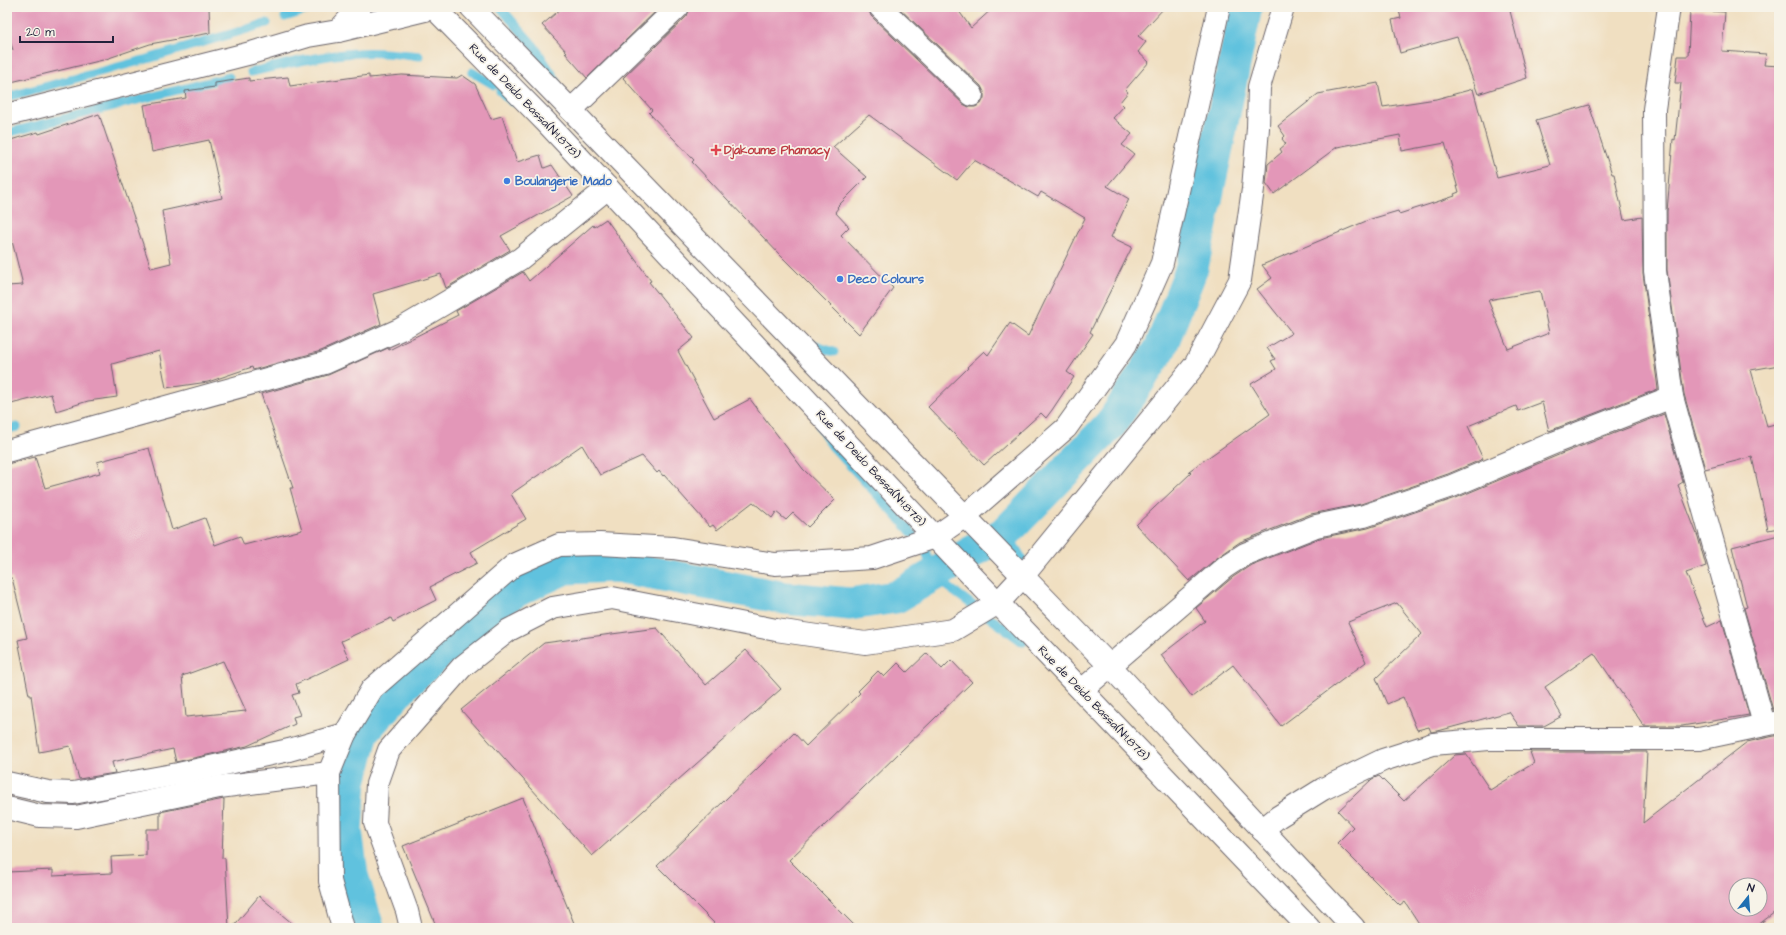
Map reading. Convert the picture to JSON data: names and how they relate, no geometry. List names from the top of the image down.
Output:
{
  "streets": {
    "street": ["Rue de Deido Bassa(N°1.878)"]
  },
  "places": {
    "health": ["Djakoume Phamacy"],
    "other": ["Boulangerie Mado", "Deco Colours"]
  },
  "scale_bar": "20 m",
  "north": "top"
}
